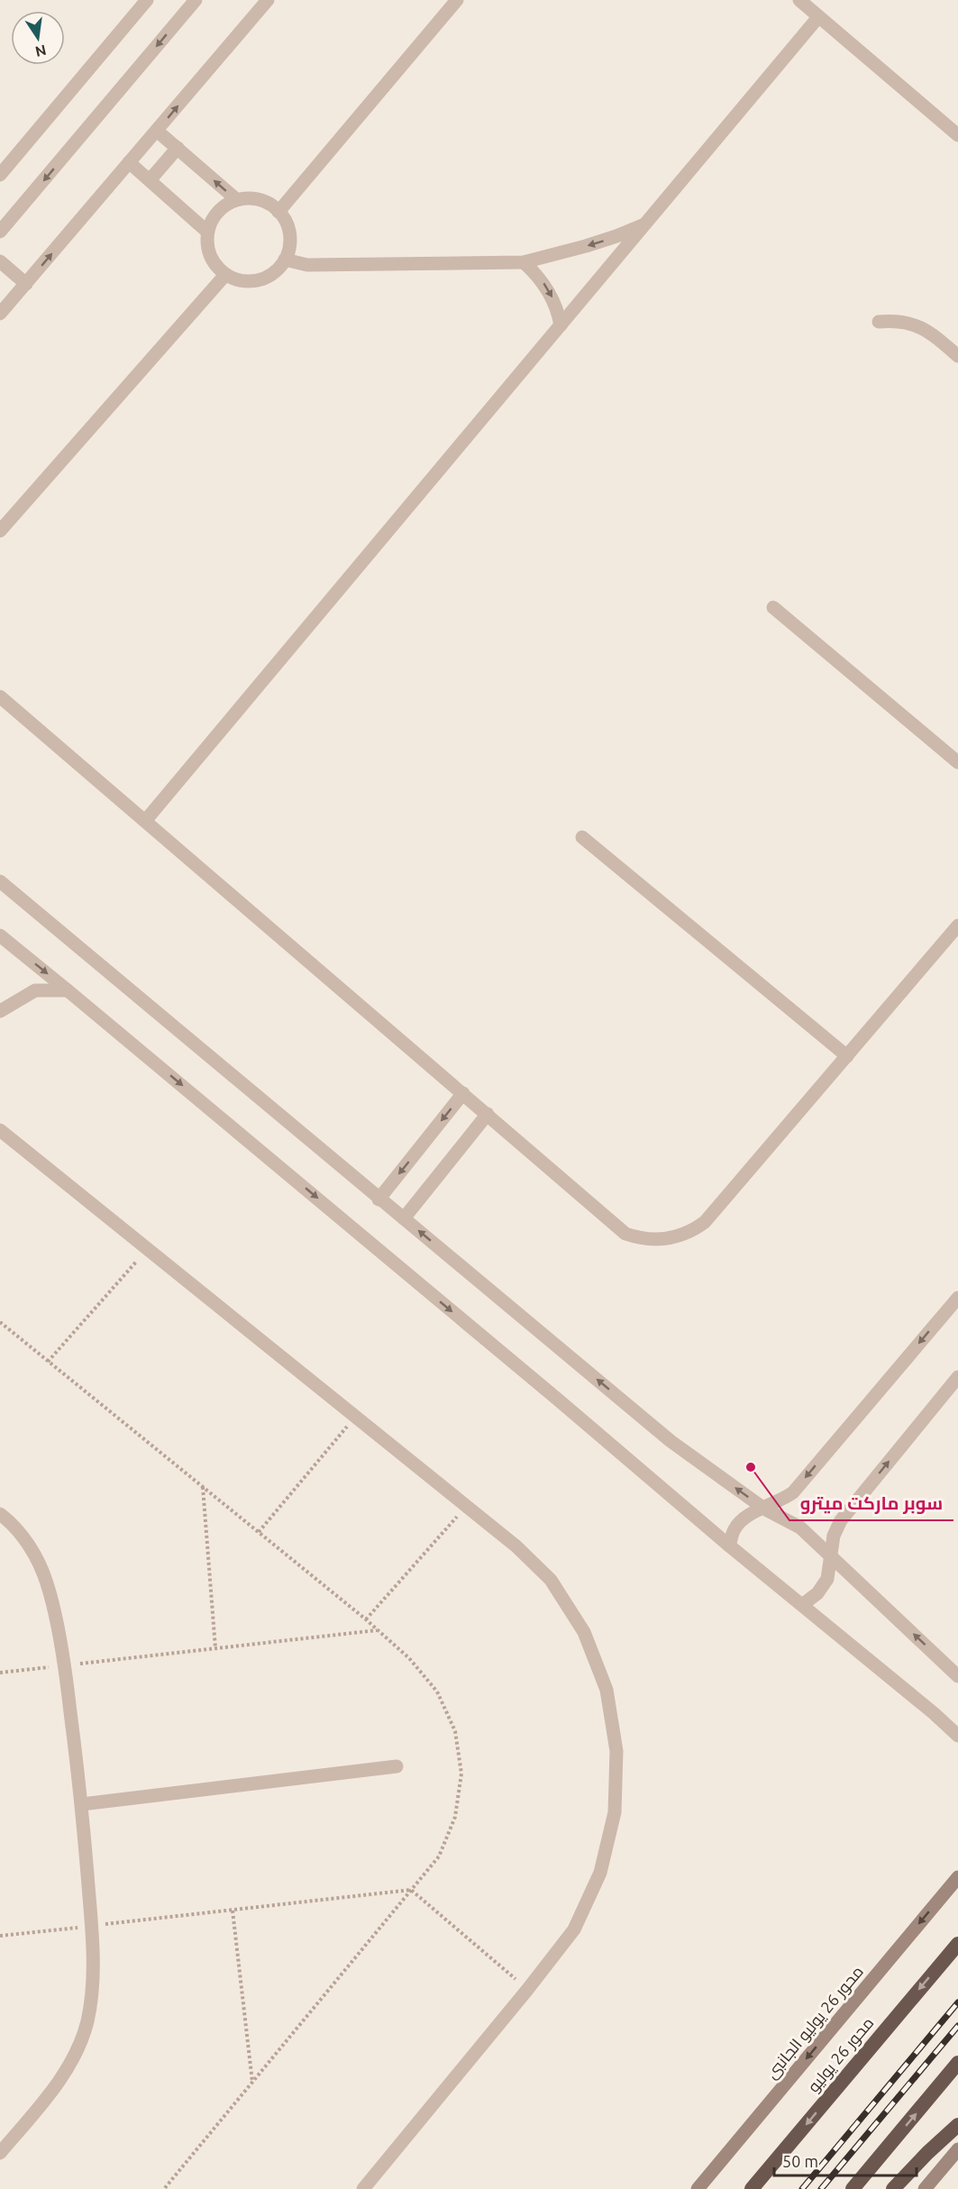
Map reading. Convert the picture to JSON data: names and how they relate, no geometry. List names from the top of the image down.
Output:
{
  "streets": {
    "highway": ["محور 26 يوليو"],
    "main road": ["محور 26 يوليو الجانبى"]
  },
  "one_way": ["محور 26 يوليو الجانبى"],
  "places": ["سوبر ماركت ميترو"],
  "scale_bar": "50 m",
  "north": "bottom"
}
